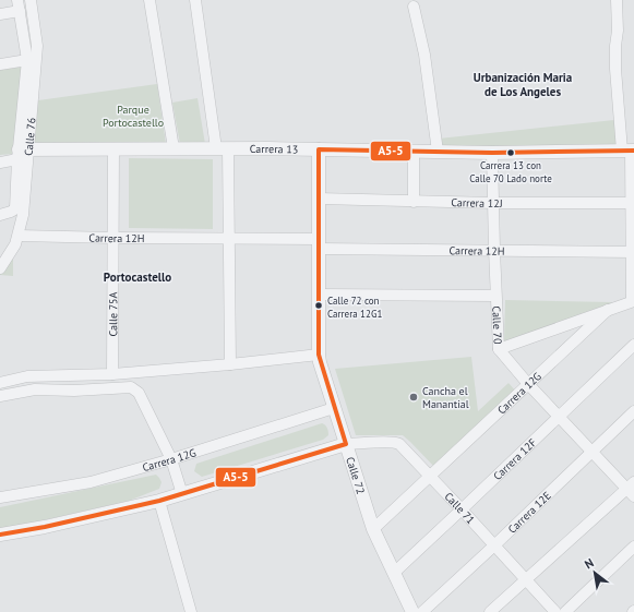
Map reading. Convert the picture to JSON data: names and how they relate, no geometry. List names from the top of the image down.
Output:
{
  "streets": {
    "street": [
      "Calle 76",
      "Carrera 13",
      "Carrera 12J",
      "Carrera 12H",
      "Calle 75A",
      "Calle 70",
      "Carrera 12G",
      "Carrera 12F",
      "Calle 72",
      "Calle 71",
      "Carrera 12E"
    ]
  },
  "crossings": [
    ["Calle 76", "Carrera 13"],
    ["Calle 76", "Carrera 12H"],
    ["Carrera 13", "Calle 75A"],
    ["Carrera 13", "Calle 70"],
    ["Carrera 13", "Calle 72"],
    ["Carrera 12J", "Calle 70"],
    ["Carrera 12J", "Calle 72"],
    ["Carrera 12H", "Calle 75A"],
    ["Carrera 12H", "Calle 70"],
    ["Carrera 12H", "Calle 72"],
    ["Calle 70", "Carrera 12G"],
    ["Calle 70", "Carrera 12F"],
    ["Calle 70", "Carrera 12E"],
    ["Carrera 12G", "Calle 72"],
    ["Carrera 12G", "Calle 71"],
    ["Carrera 12F", "Calle 72"],
    ["Carrera 12F", "Calle 71"],
    ["Calle 72", "Calle 71"],
    ["Calle 71", "Carrera 12E"]
  ],
  "districts": ["Urbanización Maria de Los Angeles", "Portocastello"],
  "parks": ["Parque Portocastello"],
  "places": ["Carrera 13 con Calle 70 Lado norte", "Calle 72 con Carrera 12G1", "Cancha el Manantial"],
  "lines": ["transit line A5-5"],
  "north": "top left"
}
